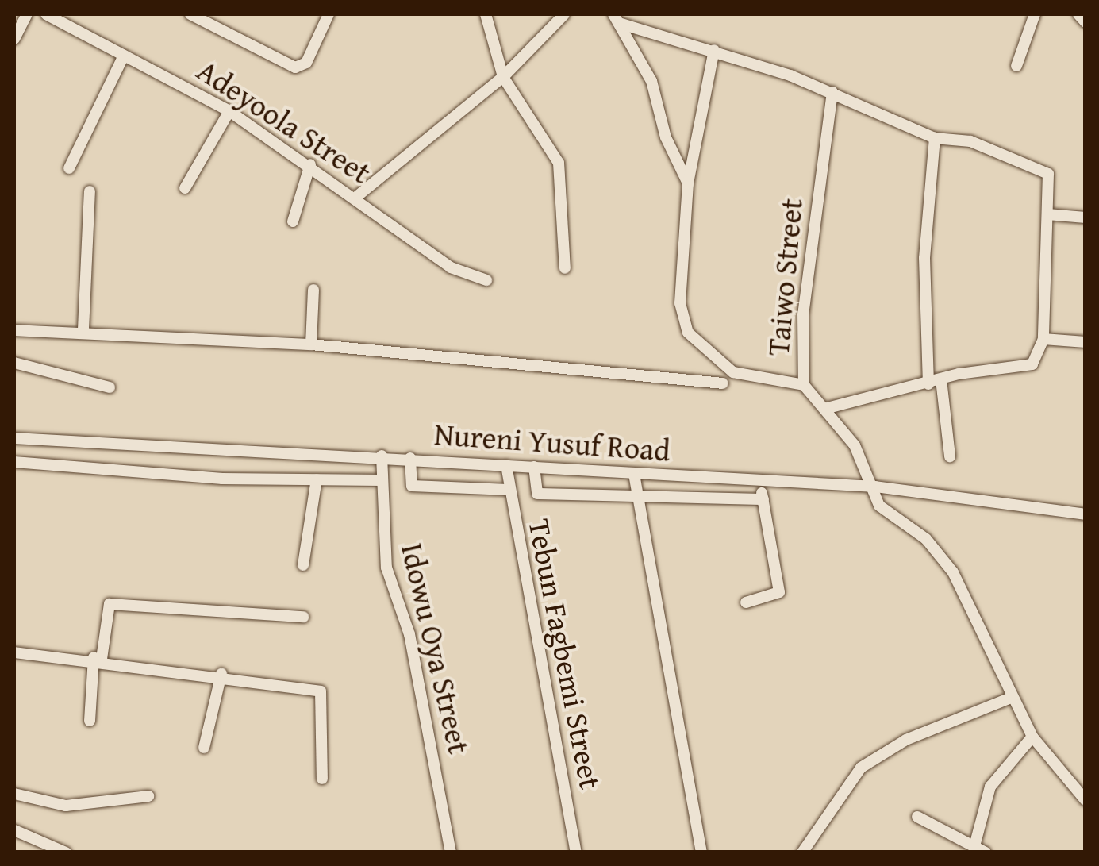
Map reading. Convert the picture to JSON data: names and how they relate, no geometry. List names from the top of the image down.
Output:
{
  "streets": {
    "street": [
      "Adeyoola Street",
      "Taiwo Street",
      "Nureni Yusuf Road",
      "Idowu Oya Street",
      "Tebun Fagbemi Street"
    ]
  },
  "crossings": [
    ["Taiwo Street", "Nureni Yusuf Road"],
    ["Nureni Yusuf Road", "Idowu Oya Street"],
    ["Nureni Yusuf Road", "Tebun Fagbemi Street"]
  ]
}
